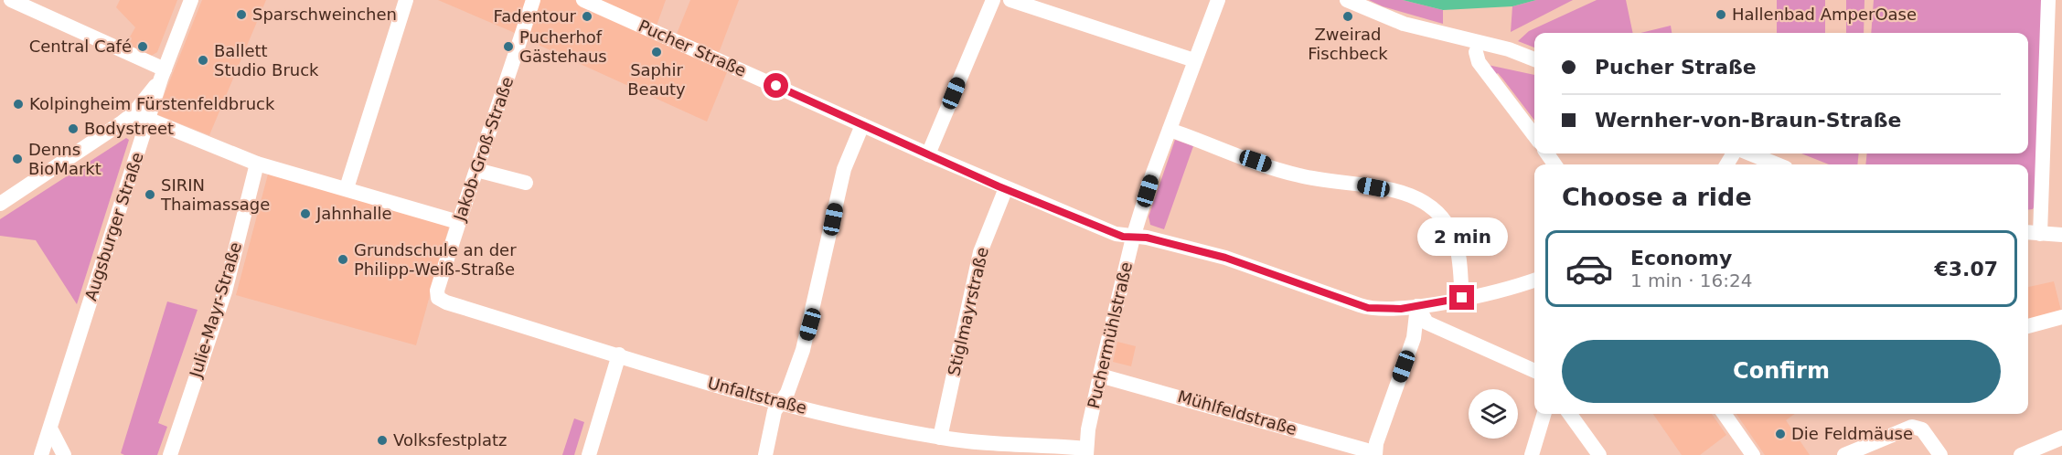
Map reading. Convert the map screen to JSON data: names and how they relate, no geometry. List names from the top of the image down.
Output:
{
  "streets": {
    "street": [
      "Pucher Straße",
      "Jakob-Groß-Straße",
      "Augsburger Straße",
      "Julie-Mayr-Straße",
      "Stiglmayrstraße",
      "Puchermühlstraße",
      "Unfaltstraße",
      "Mühlfeldstraße"
    ]
  },
  "crossings": [
    ["Pucher Straße", "Stiglmayrstraße"],
    ["Pucher Straße", "Puchermühlstraße"],
    ["Jakob-Groß-Straße", "Unfaltstraße"],
    ["Stiglmayrstraße", "Unfaltstraße"],
    ["Puchermühlstraße", "Unfaltstraße"],
    ["Puchermühlstraße", "Mühlfeldstraße"]
  ],
  "places": [
    "Sparschweinchen",
    "Hallenbad AmperOase",
    "Fadentour",
    "Zweirad Fischbeck",
    "Central Café",
    "Pucherhof Gästehaus",
    "Saphir Beauty",
    "Ballett Studio Bruck",
    "Kolpingheim Fürstenfeldbruck",
    "Bodystreet",
    "Denns BioMarkt",
    "SIRIN Thaimassage",
    "Jahnhalle",
    "Grundschule an der Philipp-Weiß-Straße",
    "Die Feldmäuse",
    "Volksfestplatz"
  ],
  "page": {
    "banner": ["Pucher Straße", "Wernher-von-Braun-Straße"],
    "heading": "Choose a ride",
    "bubble": "2 min",
    "list": [
      {
        "name": "Economy",
        "note": "1 min · 16:24",
        "value": "€3.07"
      }
    ],
    "buttons": "Confirm"
  }
}
